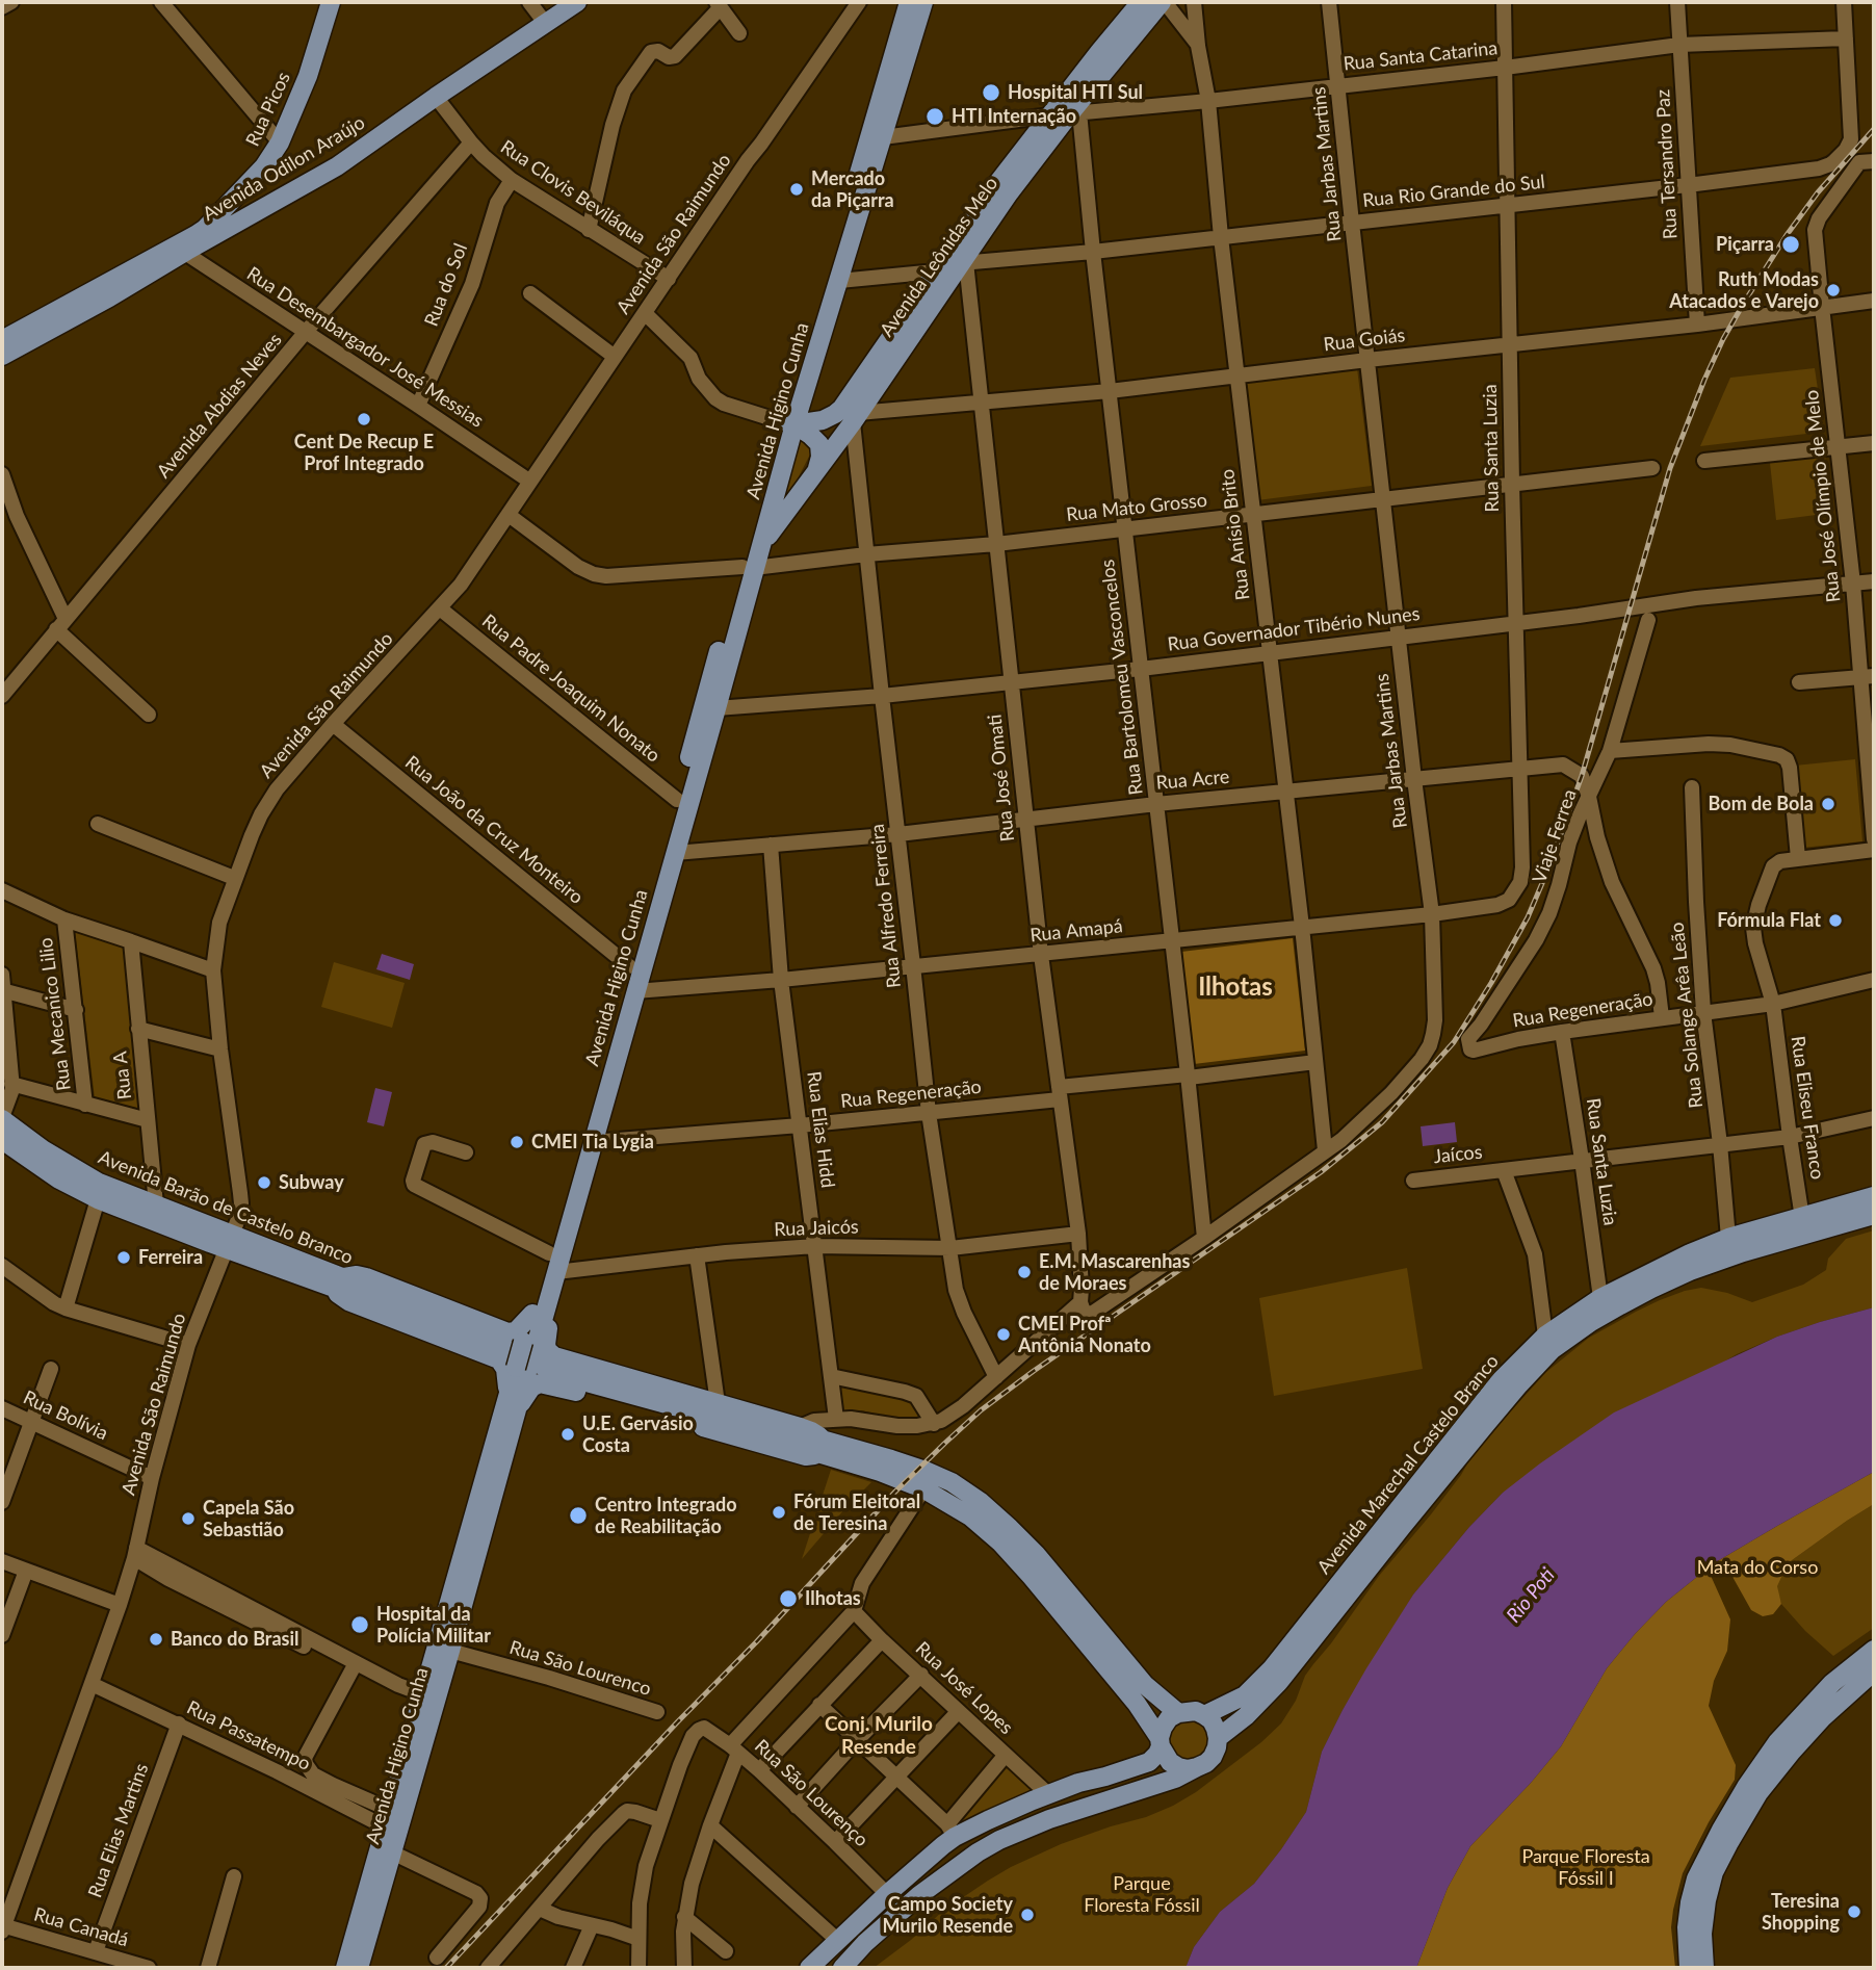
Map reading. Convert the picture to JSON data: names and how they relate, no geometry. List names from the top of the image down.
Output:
{
  "streets": {
    "main road": [
      "Rua Picos",
      "Avenida Odilon Araújo",
      "Avenida Leônidas Melo",
      "Avenida Higino Cunha",
      "Avenida Barão de Castelo Branco",
      "Avenida Marechal Castelo Branco"
    ],
    "street": [
      "Rua Santa Catarina",
      "Rua Jarbas Martins",
      "Rua Tersandro Paz",
      "Rua Rio Grande do Sul",
      "Rua Clovis Beviláqua",
      "Avenida São Raimundo",
      "Rua do Sol",
      "Rua Goiás",
      "Rua Desembargador José Messias",
      "Avenida Abdias Neves",
      "Rua Santa Luzia",
      "Rua José Olímpio de Melo",
      "Rua Mato Grosso",
      "Rua Anísio Brito",
      "Rua Governador Tibério Nunes",
      "Rua Bartolomeu Vasconcelos",
      "Rua Padre Joaquim Nonato",
      "Rua José Omati",
      "Rua Acre",
      "Rua João da Cruz Monteiro",
      "Viaje Ferrea",
      "Rua Alfredo Ferreira",
      "Rua Amapá",
      "Rua Regeneração",
      "Rua Mecanico Lilio",
      "Rua Solange Arêa Leão",
      "Rua A",
      "Rua Eliseu Franco",
      "Rua Elias Hidd",
      "Jaícos",
      "Rua Jaicós",
      "Rua Bolívia",
      "Rua São Lourenco",
      "Rua José Lopes",
      "Rua Passatempo",
      "Rua São Lourenço",
      "Rua Elias Martins",
      "Rua Canadá"
    ]
  },
  "crossings": [
    ["Rua Santa Catarina", "Rua Jarbas Martins"],
    ["Rua Santa Catarina", "Rua Tersandro Paz"],
    ["Rua Santa Catarina", "Rua Rio Grande do Sul"],
    ["Rua Santa Catarina", "Avenida Leônidas Melo"],
    ["Rua Santa Catarina", "Avenida Higino Cunha"],
    ["Rua Santa Catarina", "Rua Santa Luzia"],
    ["Rua Santa Catarina", "Rua Anísio Brito"],
    ["Rua Santa Catarina", "Rua Bartolomeu Vasconcelos"],
    ["Rua Picos", "Avenida Odilon Araújo"],
    ["Rua Picos", "Rua Desembargador José Messias"],
    ["Rua Jarbas Martins", "Rua Rio Grande do Sul"],
    ["Rua Jarbas Martins", "Rua Goiás"],
    ["Rua Jarbas Martins", "Rua Mato Grosso"],
    ["Rua Jarbas Martins", "Rua Anísio Brito"],
    ["Rua Jarbas Martins", "Rua Governador Tibério Nunes"],
    ["Rua Jarbas Martins", "Rua Bartolomeu Vasconcelos"],
    ["Rua Jarbas Martins", "Rua José Omati"],
    ["Rua Jarbas Martins", "Rua Acre"],
    ["Rua Jarbas Martins", "Rua Amapá"],
    ["Rua Tersandro Paz", "Rua Rio Grande do Sul"],
    ["Rua Tersandro Paz", "Rua Goiás"],
    ["Avenida Odilon Araújo", "Rua Clovis Beviláqua"],
    ["Avenida Odilon Araújo", "Rua Desembargador José Messias"],
    ["Rua Rio Grande do Sul", "Avenida Leônidas Melo"],
    ["Rua Rio Grande do Sul", "Rua Santa Luzia"],
    ["Rua Rio Grande do Sul", "Rua Anísio Brito"],
    ["Rua Rio Grande do Sul", "Rua Bartolomeu Vasconcelos"],
    ["Rua Rio Grande do Sul", "Rua José Omati"],
    ["Rua Clovis Beviláqua", "Avenida São Raimundo"],
    ["Rua Clovis Beviláqua", "Rua do Sol"],
    ["Rua Clovis Beviláqua", "Avenida Abdias Neves"],
    ["Avenida São Raimundo", "Rua Desembargador José Messias"],
    ["Avenida São Raimundo", "Rua Mato Grosso"],
    ["Avenida São Raimundo", "Rua Padre Joaquim Nonato"],
    ["Avenida São Raimundo", "Rua João da Cruz Monteiro"],
    ["Avenida São Raimundo", "Avenida Barão de Castelo Branco"],
    ["Avenida São Raimundo", "Rua Bolívia"],
    ["Avenida São Raimundo", "Rua Passatempo"],
    ["Avenida São Raimundo", "Rua Canadá"],
    ["Avenida Leônidas Melo", "Rua Goiás"],
    ["Avenida Leônidas Melo", "Avenida Higino Cunha"],
    ["Avenida Leônidas Melo", "Rua Bartolomeu Vasconcelos"],
    ["Avenida Leônidas Melo", "Rua José Omati"],
    ["Avenida Leônidas Melo", "Rua Alfredo Ferreira"],
    ["Rua do Sol", "Rua Desembargador José Messias"],
    ["Rua Goiás", "Rua Santa Luzia"],
    ["Rua Goiás", "Rua José Olímpio de Melo"],
    ["Rua Goiás", "Rua Anísio Brito"],
    ["Rua Goiás", "Rua Bartolomeu Vasconcelos"],
    ["Rua Goiás", "Rua José Omati"],
    ["Rua Goiás", "Rua Alfredo Ferreira"],
    ["Rua Desembargador José Messias", "Avenida Abdias Neves"],
    ["Avenida Higino Cunha", "Rua Mato Grosso"],
    ["Avenida Higino Cunha", "Rua Governador Tibério Nunes"],
    ["Avenida Higino Cunha", "Rua Padre Joaquim Nonato"],
    ["Avenida Higino Cunha", "Rua Acre"],
    ["Avenida Higino Cunha", "Rua João da Cruz Monteiro"],
    ["Avenida Higino Cunha", "Rua Amapá"],
    ["Avenida Higino Cunha", "Rua Regeneração"],
    ["Avenida Higino Cunha", "Rua Jaicós"],
    ["Avenida Higino Cunha", "Rua São Lourenco"],
    ["Rua Santa Luzia", "Rua Mato Grosso"],
    ["Rua Santa Luzia", "Rua Governador Tibério Nunes"],
    ["Rua Santa Luzia", "Rua Acre"],
    ["Rua Santa Luzia", "Rua Amapá"],
    ["Rua Santa Luzia", "Rua Regeneração"],
    ["Rua Santa Luzia", "Avenida Marechal Castelo Branco"],
    ["Rua José Olímpio de Melo", "Rua Governador Tibério Nunes"],
    ["Rua Mato Grosso", "Rua Anísio Brito"],
    ["Rua Mato Grosso", "Rua Bartolomeu Vasconcelos"],
    ["Rua Mato Grosso", "Rua José Omati"],
    ["Rua Mato Grosso", "Rua Alfredo Ferreira"],
    ["Rua Anísio Brito", "Rua Governador Tibério Nunes"],
    ["Rua Anísio Brito", "Rua Acre"],
    ["Rua Anísio Brito", "Rua Amapá"],
    ["Rua Anísio Brito", "Rua Regeneração"],
    ["Rua Governador Tibério Nunes", "Rua Bartolomeu Vasconcelos"],
    ["Rua Governador Tibério Nunes", "Rua José Omati"],
    ["Rua Governador Tibério Nunes", "Rua Alfredo Ferreira"],
    ["Rua Bartolomeu Vasconcelos", "Rua Acre"],
    ["Rua Bartolomeu Vasconcelos", "Rua Amapá"],
    ["Rua Bartolomeu Vasconcelos", "Rua Regeneração"],
    ["Rua José Omati", "Rua Acre"],
    ["Rua José Omati", "Rua Amapá"],
    ["Rua José Omati", "Rua Regeneração"],
    ["Rua José Omati", "Rua Jaicós"],
    ["Rua Acre", "Viaje Ferrea"],
    ["Rua Acre", "Rua Alfredo Ferreira"],
    ["Rua Acre", "Rua Elias Hidd"],
    ["Viaje Ferrea", "Rua Regeneração"],
    ["Rua Alfredo Ferreira", "Rua Amapá"],
    ["Rua Alfredo Ferreira", "Rua Regeneração"],
    ["Rua Alfredo Ferreira", "Rua Jaicós"],
    ["Rua Amapá", "Rua Elias Hidd"],
    ["Rua Regeneração", "Rua Solange Arêa Leão"],
    ["Rua Regeneração", "Rua Eliseu Franco"],
    ["Rua Regeneração", "Rua Elias Hidd"],
    ["Rua Solange Arêa Leão", "Avenida Marechal Castelo Branco"],
    ["Rua A", "Avenida Barão de Castelo Branco"],
    ["Rua Eliseu Franco", "Avenida Marechal Castelo Branco"],
    ["Rua Elias Hidd", "Rua Jaicós"],
    ["Rua Passatempo", "Rua Elias Martins"],
    ["Rua Elias Martins", "Rua Canadá"]
  ],
  "districts": ["Ilhotas", "Conj. Murilo Resende"],
  "water": ["Rio Poti"],
  "parks": ["Mata do Corso", "Parque Floresta Fóssil I", "Parque Floresta Fóssil"],
  "places": [
    "Hospital HTI Sul",
    "HTI Internação",
    "Mercado da Piçarra",
    "Piçarra",
    "Ruth Modas Atacados e Varejo",
    "Cent De Recup E Prof Integrado",
    "Bom de Bola",
    "Fórmula Flat",
    "CMEI Tia Lygia",
    "Subway",
    "Ferreira",
    "E.M. Mascarenhas de Moraes",
    "CMEI Profª Antônia Nonato",
    "U.E. Gervásio Costa",
    "Fórum Eleitoral de Teresina",
    "Centro Integrado de Reabilitação",
    "Capela São Sebastião",
    "Ilhotas",
    "Hospital da Polícia Militar",
    "Banco do Brasil",
    "Teresina Shopping",
    "Campo Society Murilo Resende"
  ]
}
